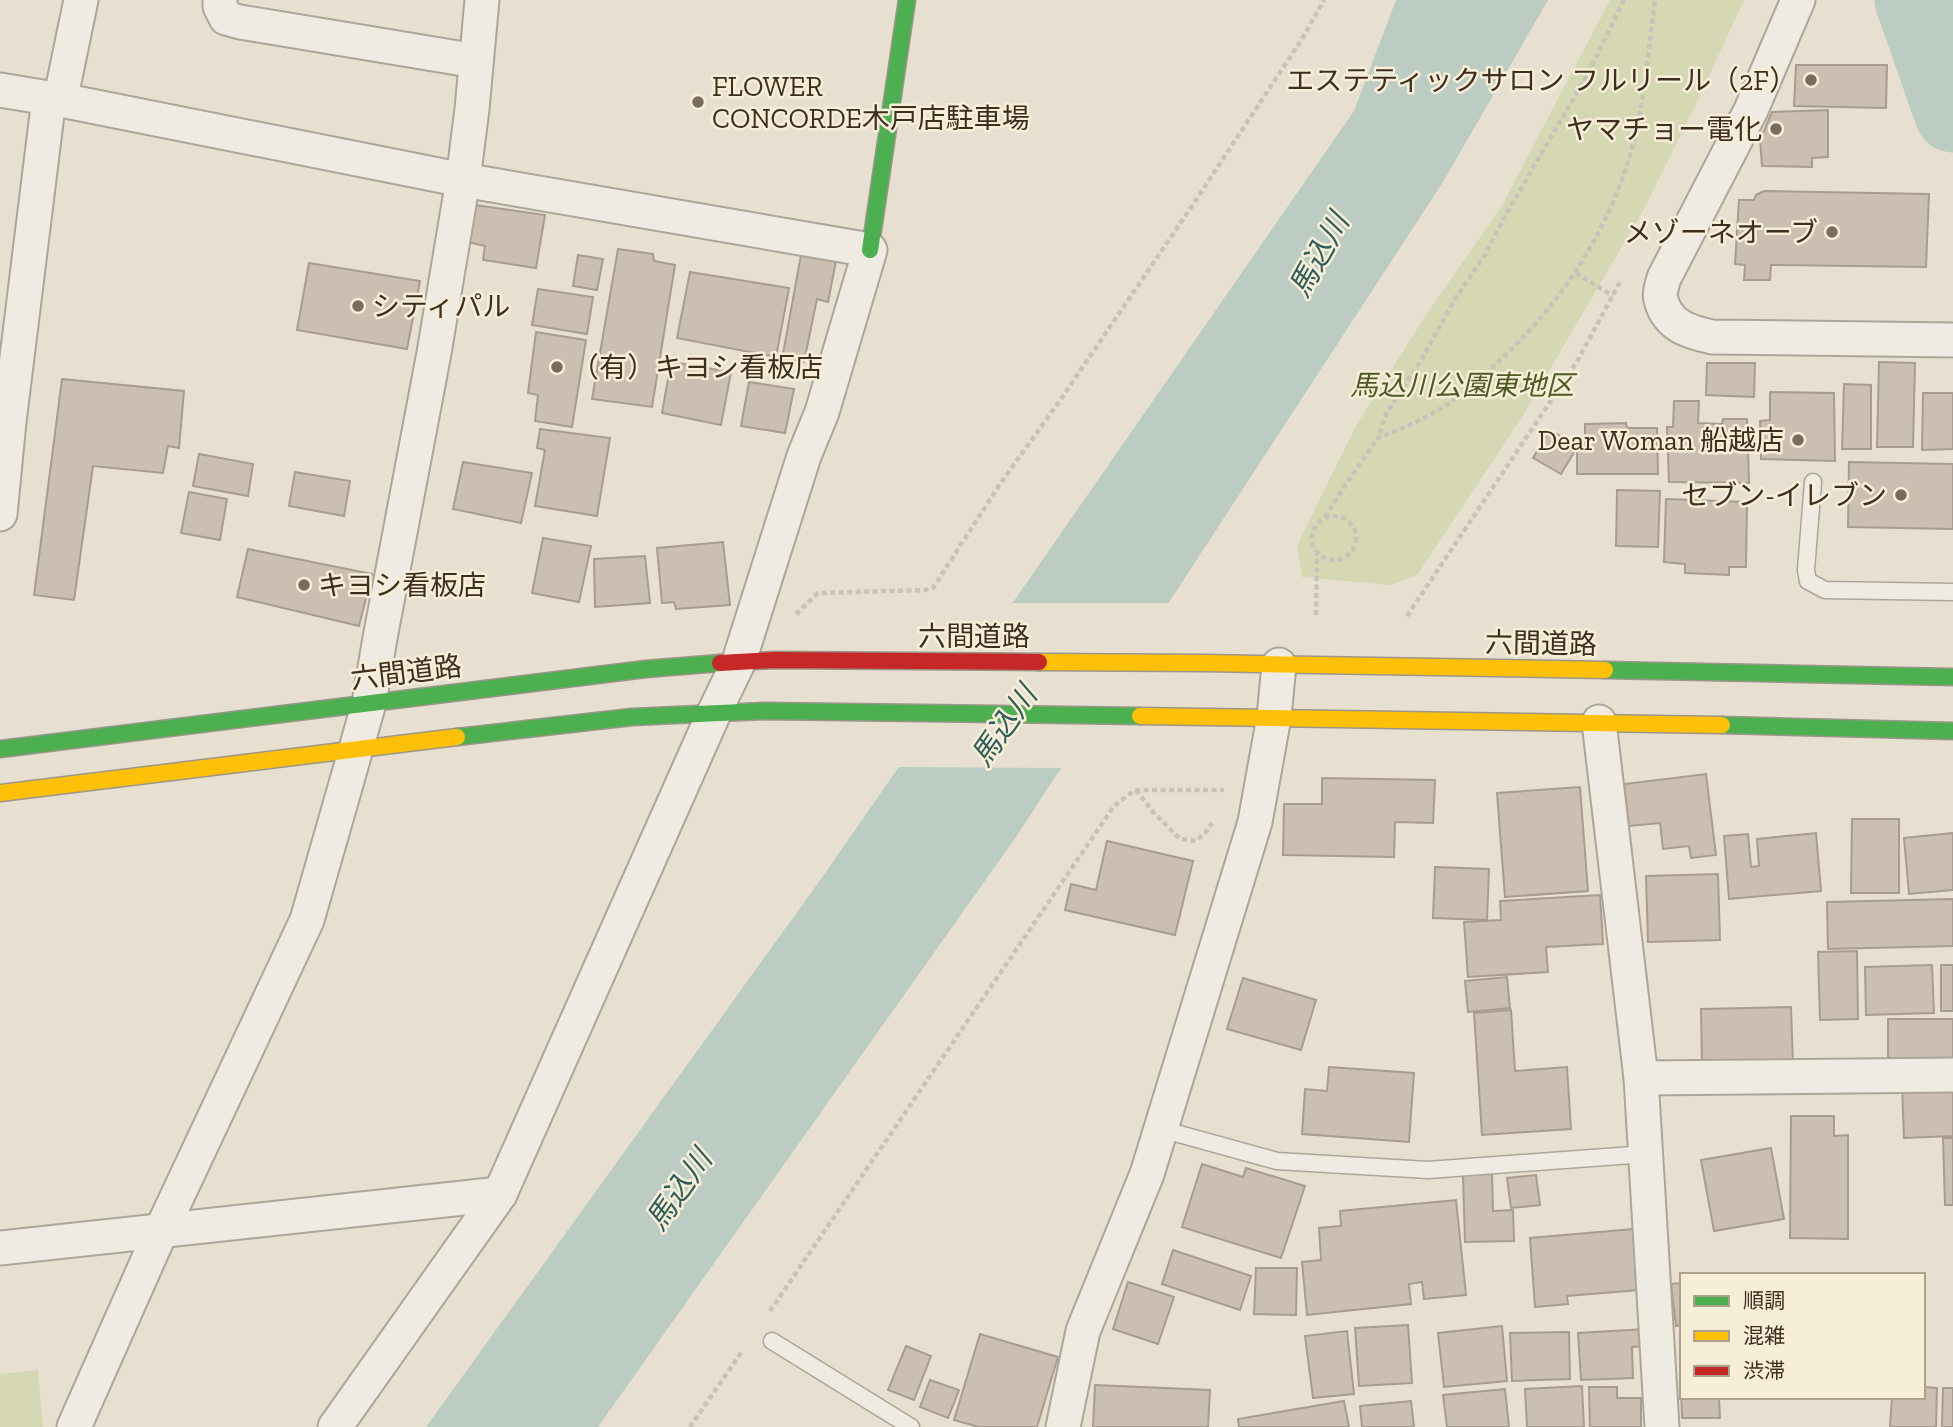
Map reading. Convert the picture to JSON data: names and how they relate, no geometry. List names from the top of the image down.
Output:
{
  "streets": {
    "street": ["六間道路"]
  },
  "water": ["馬込川"],
  "parks": ["馬込川公園東地区"],
  "places": [
    "エステティックサロン フルリール（2F）",
    "FLOWER CONCORDE木戸店駐車場",
    "ヤマチョー電化",
    "メゾーネオーブ",
    "シティパル",
    "（有）キヨシ看板店",
    "Dear Woman 船越店",
    "セブン-イレブン",
    "キヨシ看板店"
  ],
  "legend": ["順調", "混雑", "渋滞"]
}
